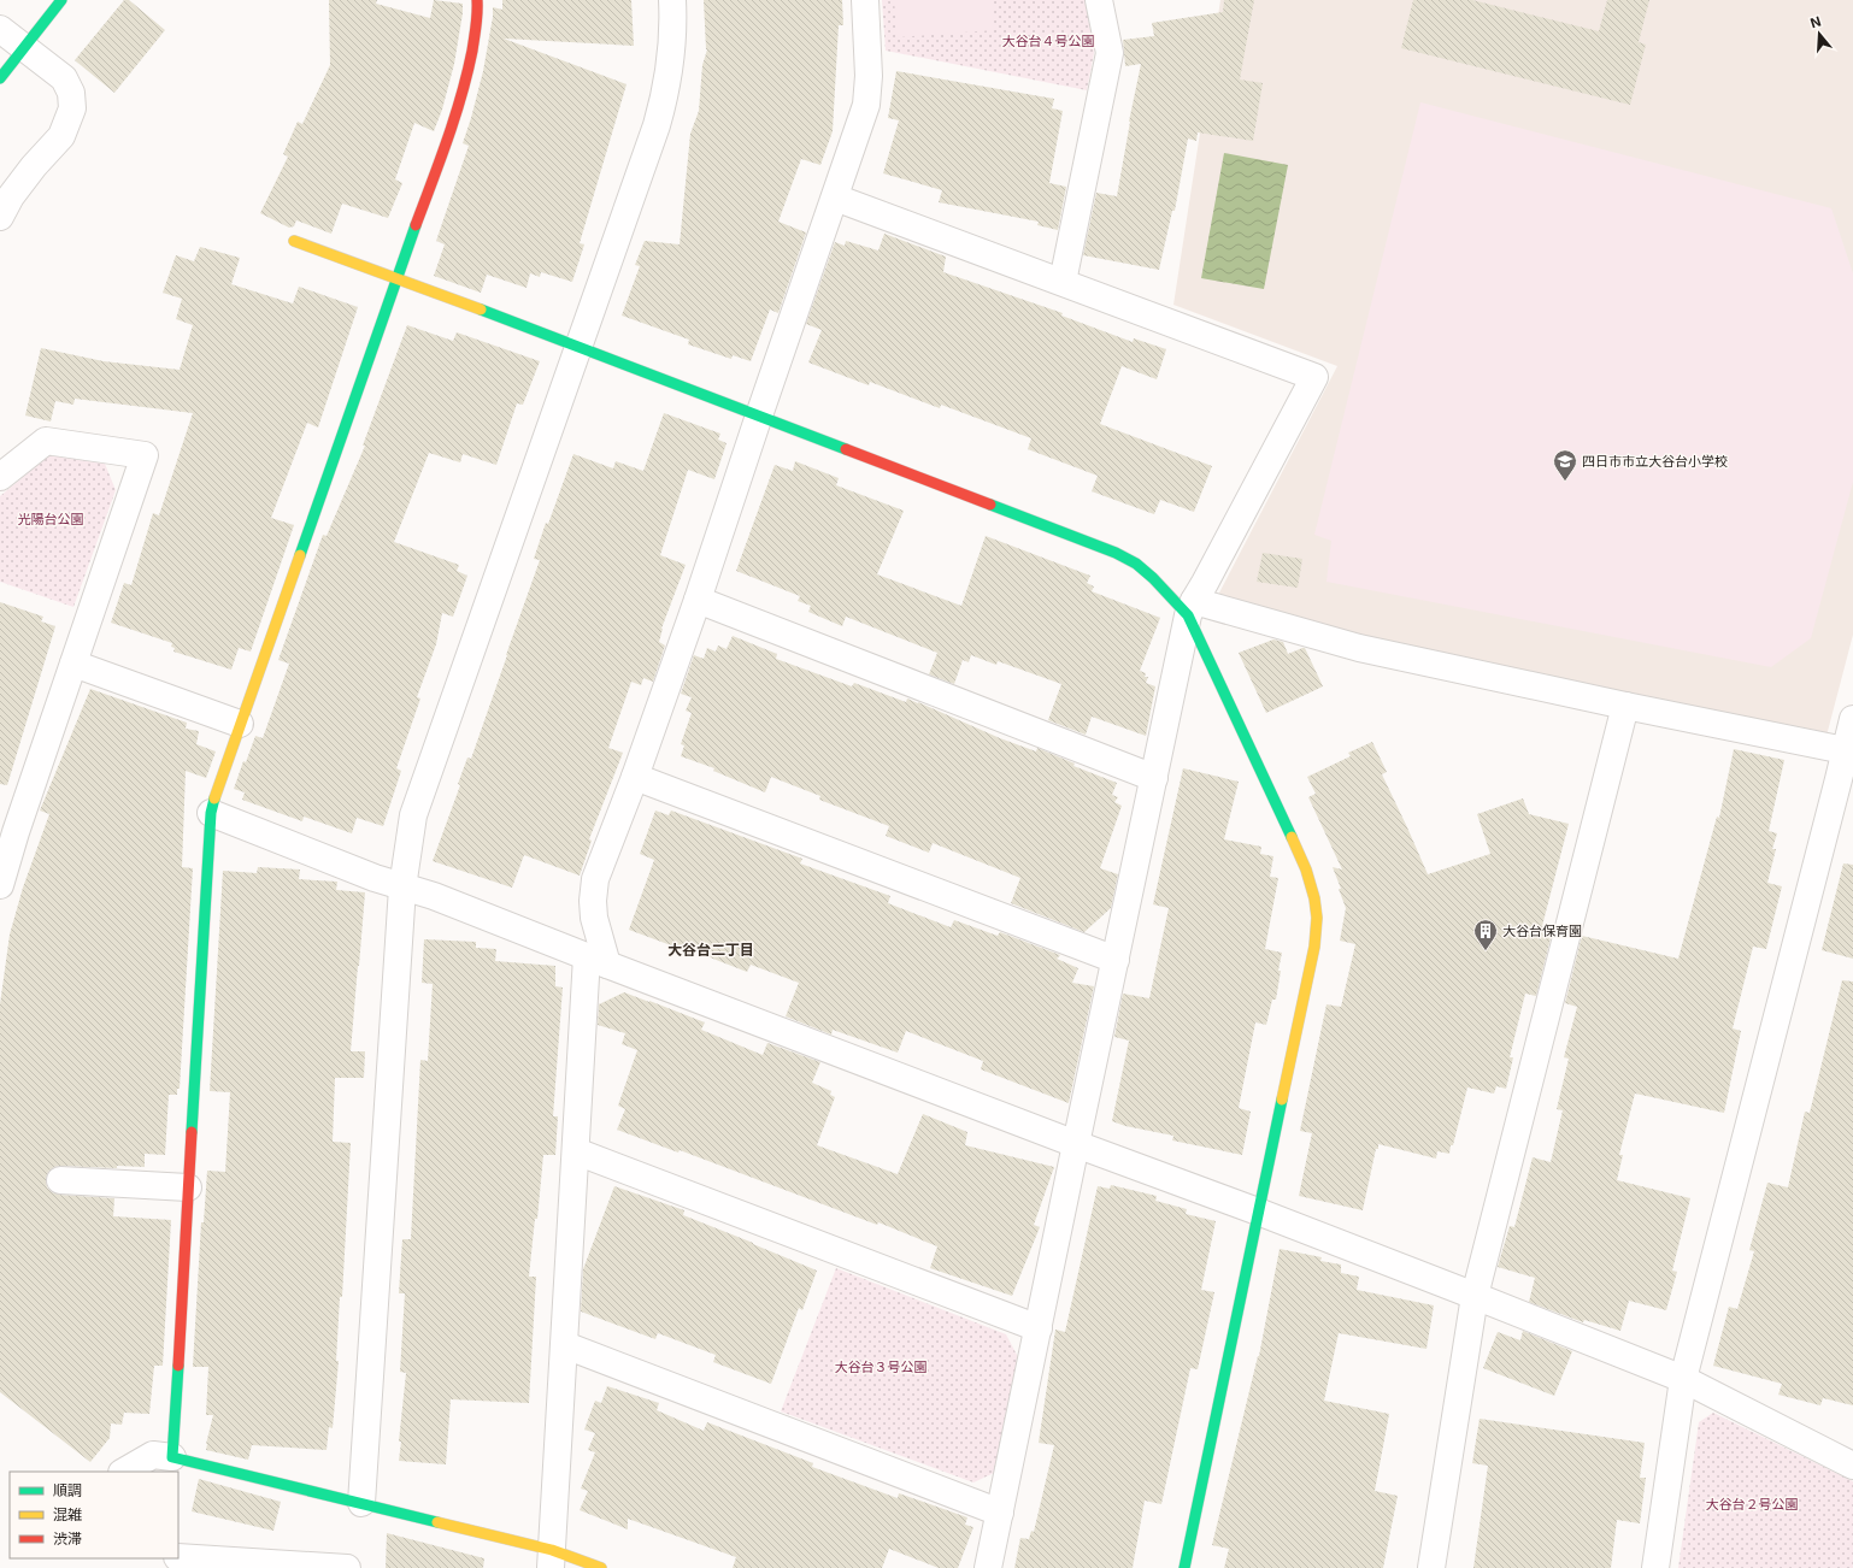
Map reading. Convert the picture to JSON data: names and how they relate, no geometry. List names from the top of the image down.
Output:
{
  "districts": ["大谷台二丁目"],
  "parks": [
    "大谷台４号公園",
    "光陽台公園",
    "大谷台３号公園",
    "大谷台２号公園"
  ],
  "places": {
    "school or university": ["四日市市立大谷台小学校"],
    "building": ["大谷台保育園"]
  },
  "legend": ["順調", "混雑", "渋滞"],
  "north": "top"
}
